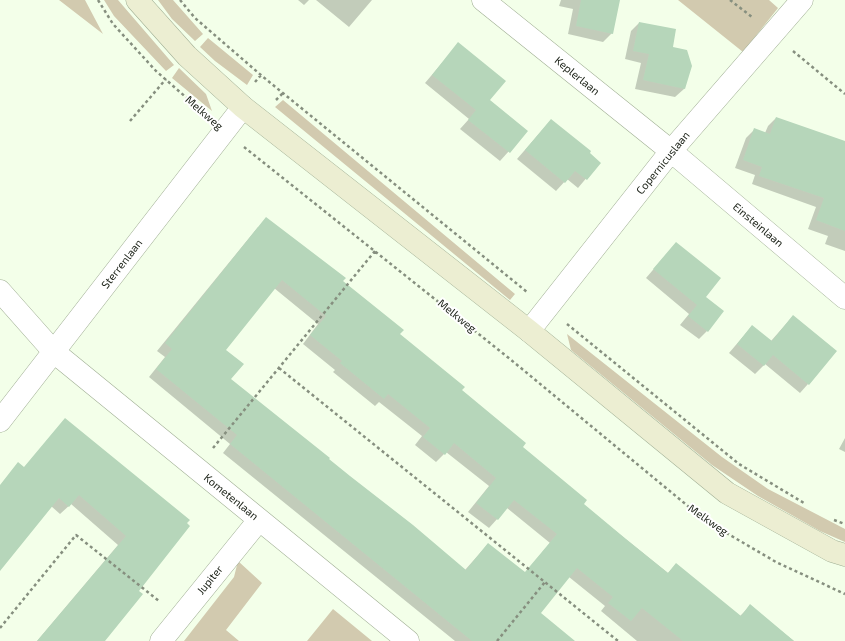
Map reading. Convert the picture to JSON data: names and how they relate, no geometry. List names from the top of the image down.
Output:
{
  "streets": {
    "street": [
      "Keplerlaan",
      "Copernicuslaan",
      "Einsteinlaan",
      "Sterrenlaan",
      "Kometenlaan",
      "Jupiter"
    ],
    "path": ["Melkweg"]
  },
  "crossings": [
    ["Keplerlaan", "Copernicuslaan"],
    ["Keplerlaan", "Einsteinlaan"],
    ["Melkweg", "Sterrenlaan"],
    ["Copernicuslaan", "Einsteinlaan"],
    ["Sterrenlaan", "Kometenlaan"],
    ["Kometenlaan", "Jupiter"]
  ]
}
